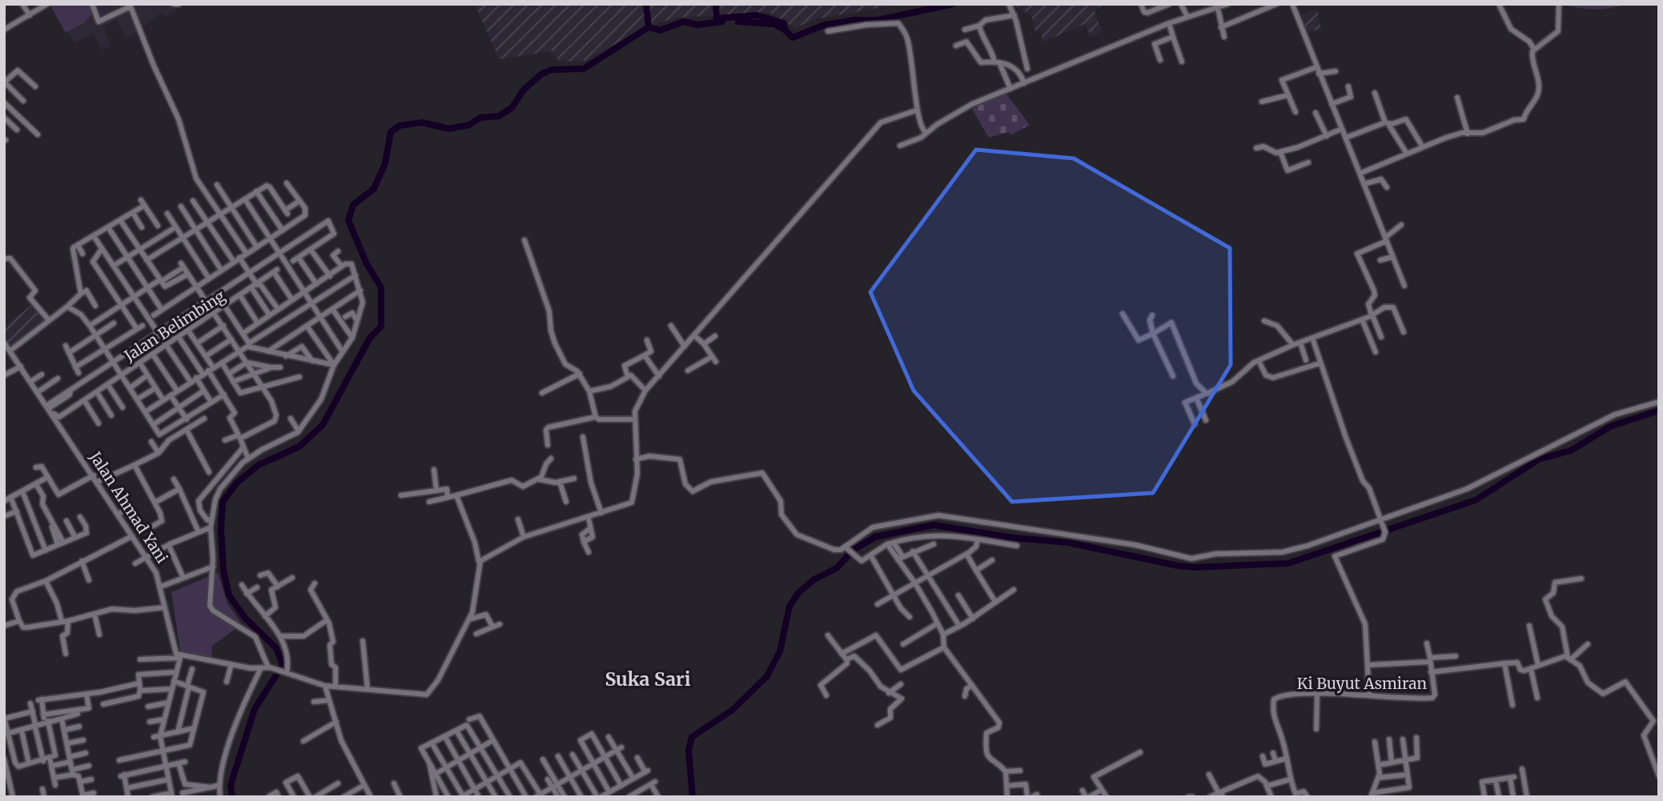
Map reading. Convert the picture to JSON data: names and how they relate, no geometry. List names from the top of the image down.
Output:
{
  "streets": {
    "street": ["Jalan Belimbing", "Jalan Ahmad Yani", "Ki Buyut Asmiran"]
  },
  "crossings": [
    ["Jalan Belimbing", "Jalan Ahmad Yani"]
  ],
  "districts": ["Suka Sari"]
}
